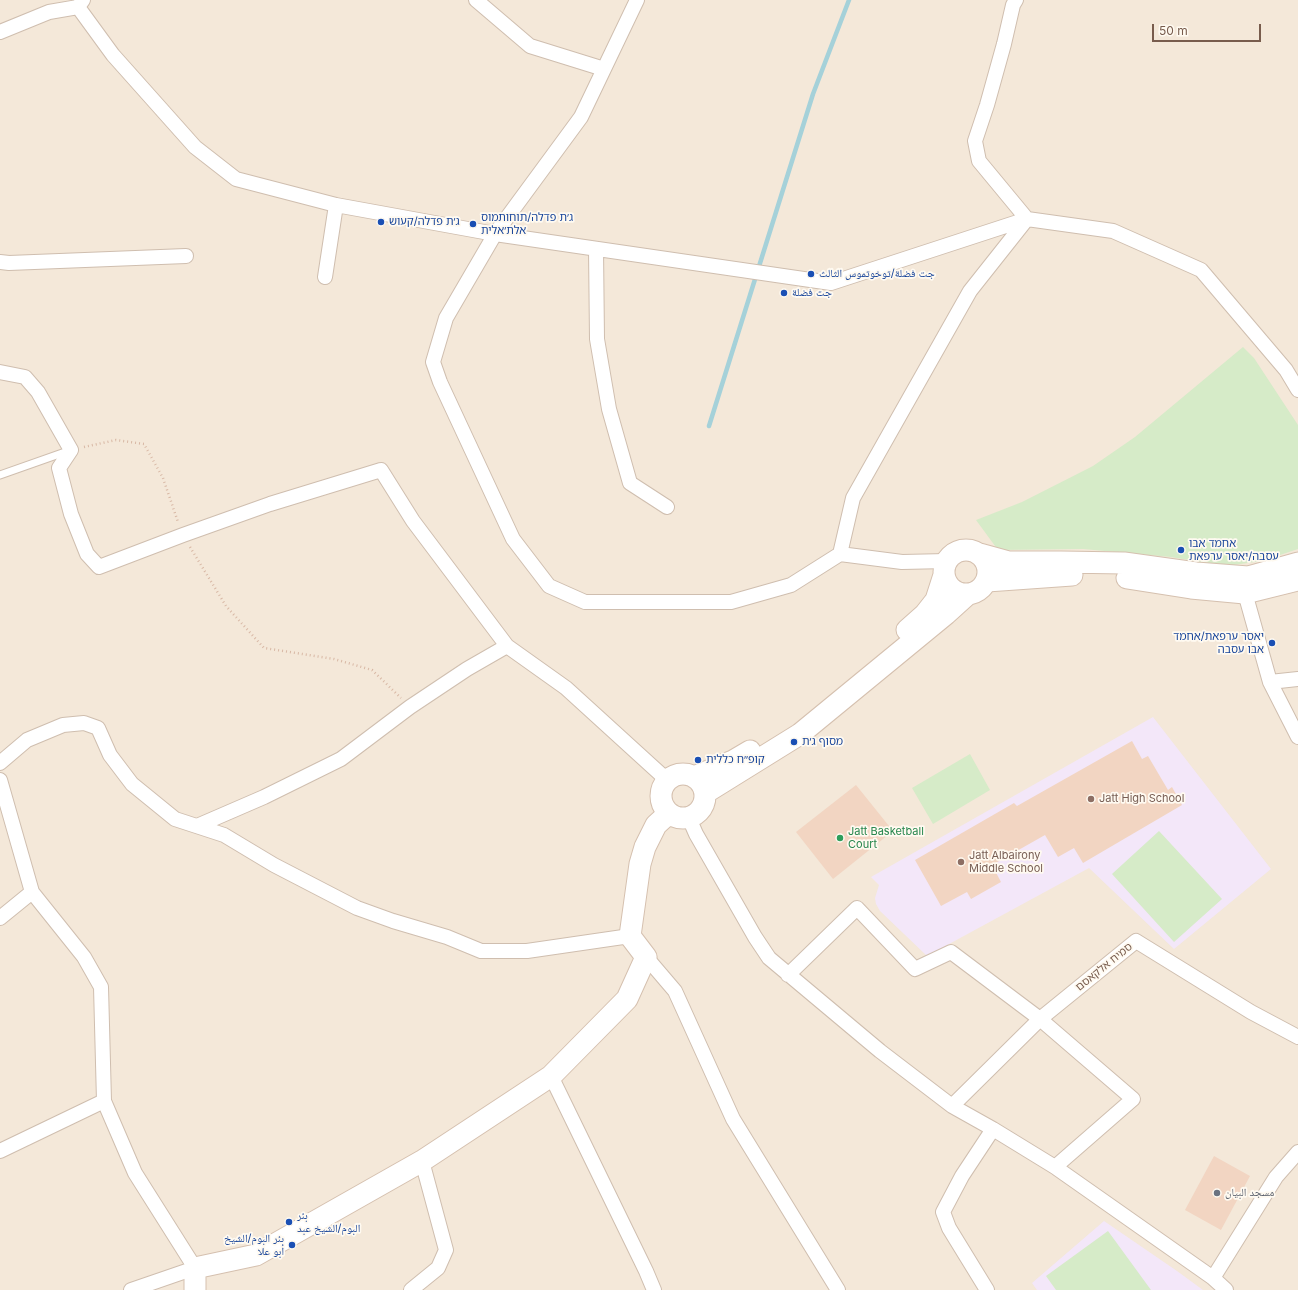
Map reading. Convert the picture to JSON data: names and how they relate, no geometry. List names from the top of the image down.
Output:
{
  "streets": {
    "street": ["סמיח אלקאסם"]
  },
  "places": [
    "ג׳ת פדלה/קעוש",
    "ג׳ת פדלה/תוחותמוס אלת׳אלית",
    "جت فضلة/توخوتموس الثالث",
    "جت فضلة",
    "אחמד אבו עסבה/יאסר ערפאת",
    "יאסר ערפאת/אחמד אבו עסבה",
    "מסוף ג׳ת",
    "קופ״ח כללית",
    "Jatt High School",
    "Jatt Basketball Court",
    "Jatt Albairony Middle School",
    "مسجد البيان",
    "بئر البوم/الشيخ عبد",
    "بئر البوم/الشيخ أبو علا"
  ],
  "scale_bar": "50 m"
}
